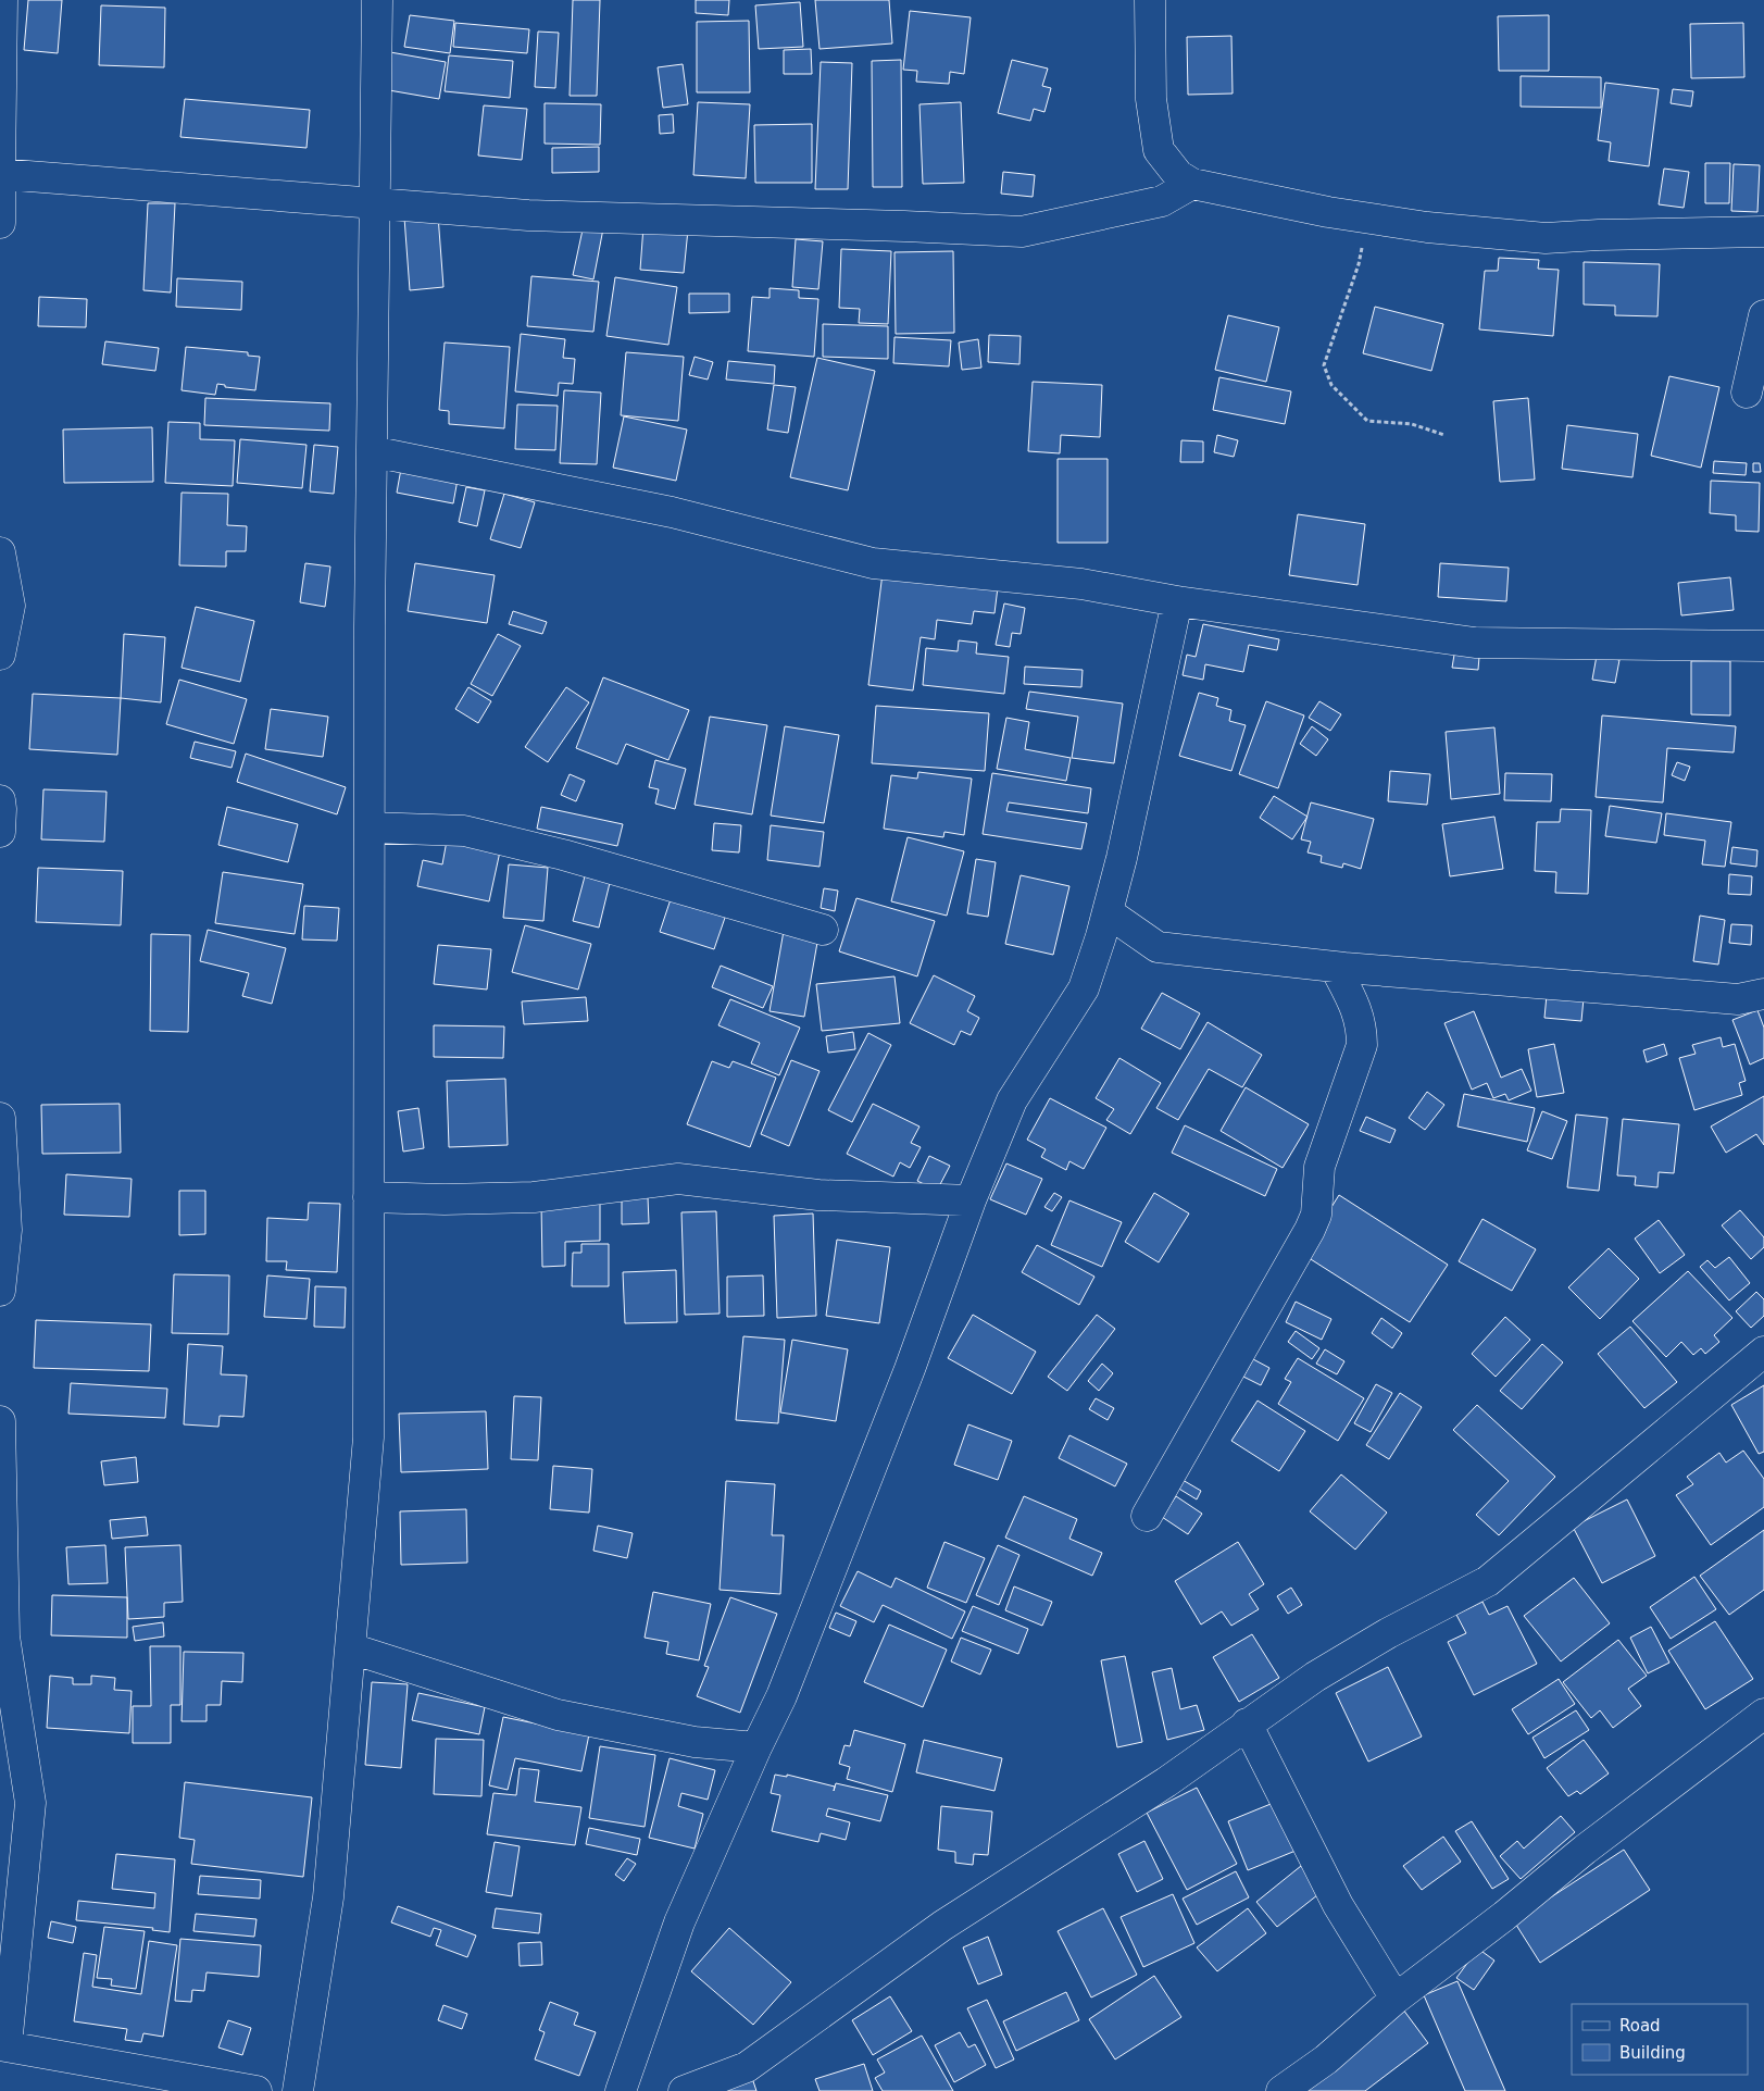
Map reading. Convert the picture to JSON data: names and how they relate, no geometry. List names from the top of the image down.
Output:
{
  "legend": ["Road", "Building"]
}
